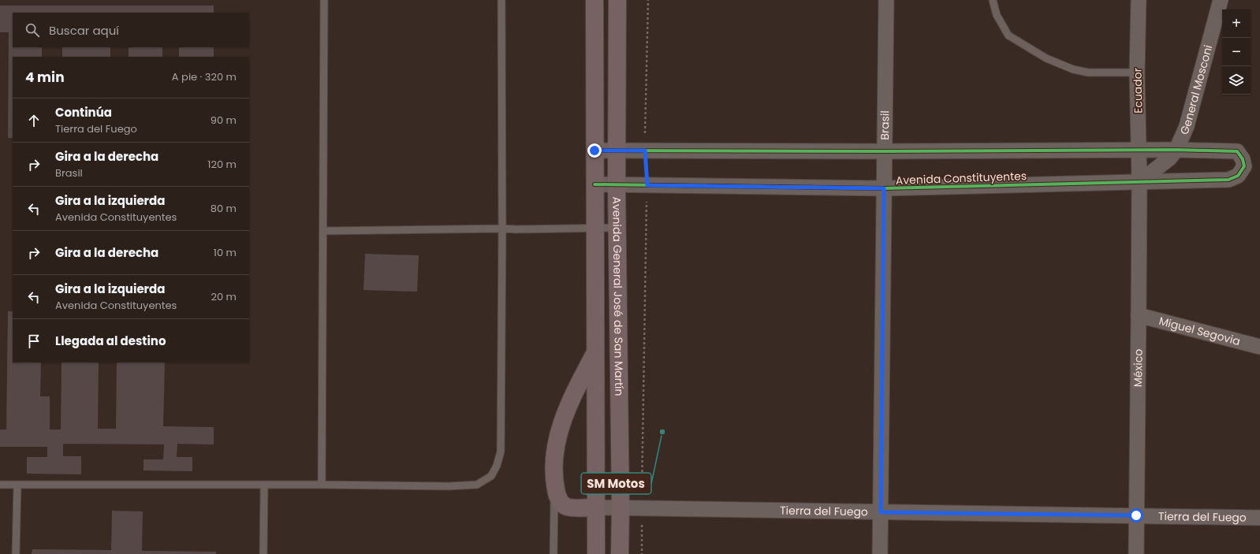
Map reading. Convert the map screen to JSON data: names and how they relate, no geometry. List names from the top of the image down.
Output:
{
  "streets": {
    "highway": ["Avenida General José de San Martín"],
    "street": [
      "General Mosconi",
      "Ecuador",
      "Brasil",
      "Avenida Constituyentes",
      "Miguel Segovia",
      "México",
      "Tierra del Fuego"
    ]
  },
  "crossings": [
    ["General Mosconi", "Ecuador"],
    ["General Mosconi", "Avenida Constituyentes"],
    ["General Mosconi", "México"],
    ["Ecuador", "Avenida Constituyentes"],
    ["Ecuador", "México"],
    ["Brasil", "Avenida Constituyentes"],
    ["Brasil", "Tierra del Fuego"],
    ["Avenida Constituyentes", "Avenida General José de San Martín"],
    ["Avenida Constituyentes", "México"],
    ["Avenida General José de San Martín", "Tierra del Fuego"],
    ["Miguel Segovia", "México"],
    ["México", "Tierra del Fuego"]
  ],
  "places": ["SM Motos"],
  "page": {
    "map_buttons": ["+", "−"],
    "search": "Buscar aquí",
    "heading": ["4 min", "A pie · 320 m"],
    "list": [
      ["Continúa", "Tierra del Fuego", "90 m"],
      ["Gira a la derecha", "Brasil", "120 m"],
      ["Gira a la izquierda", "Avenida Constituyentes", "80 m"],
      ["Gira a la derecha", "10 m"],
      ["Gira a la izquierda", "Avenida Constituyentes", "20 m"],
      "Llegada al destino"
    ]
  }
}
